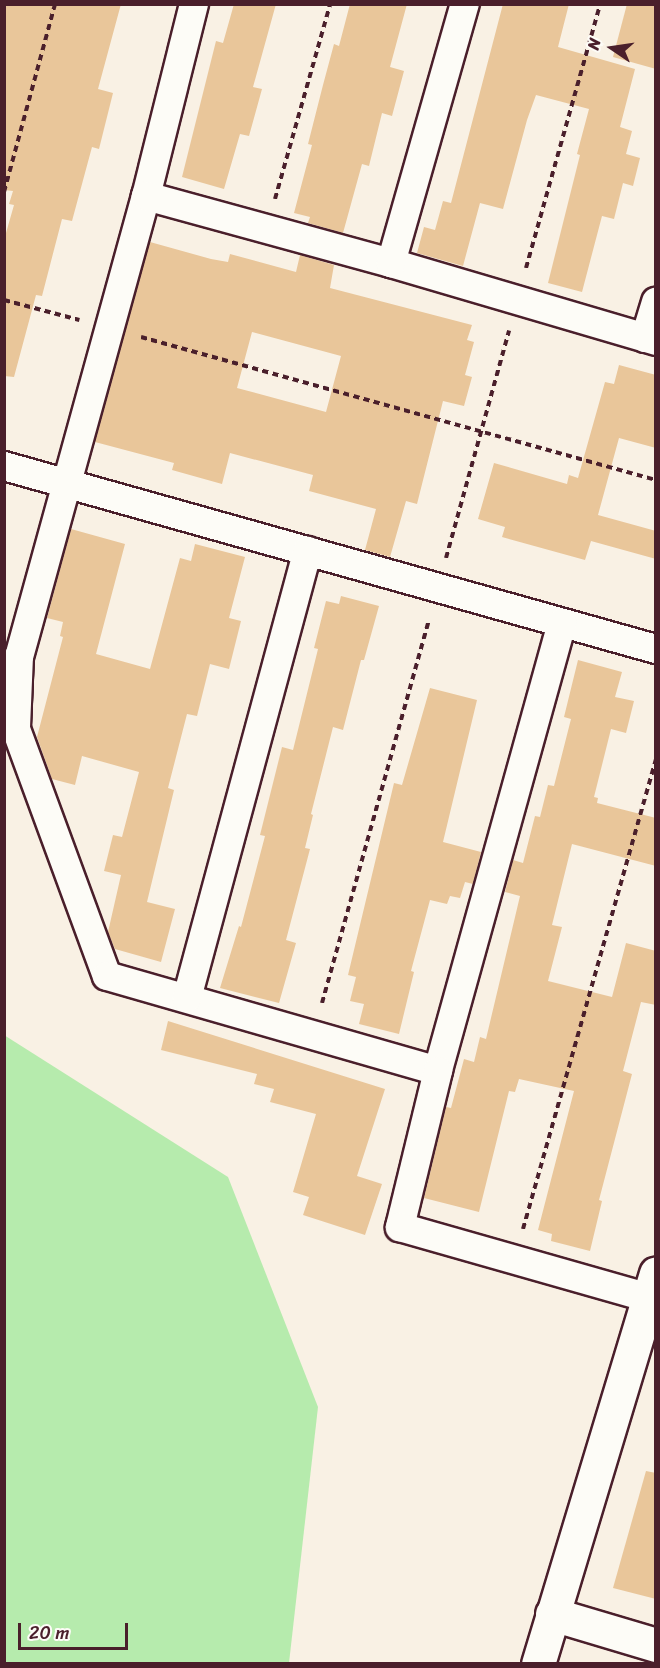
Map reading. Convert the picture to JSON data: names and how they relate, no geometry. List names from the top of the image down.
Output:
{
  "scale_bar": "20 m",
  "north": "left"
}
